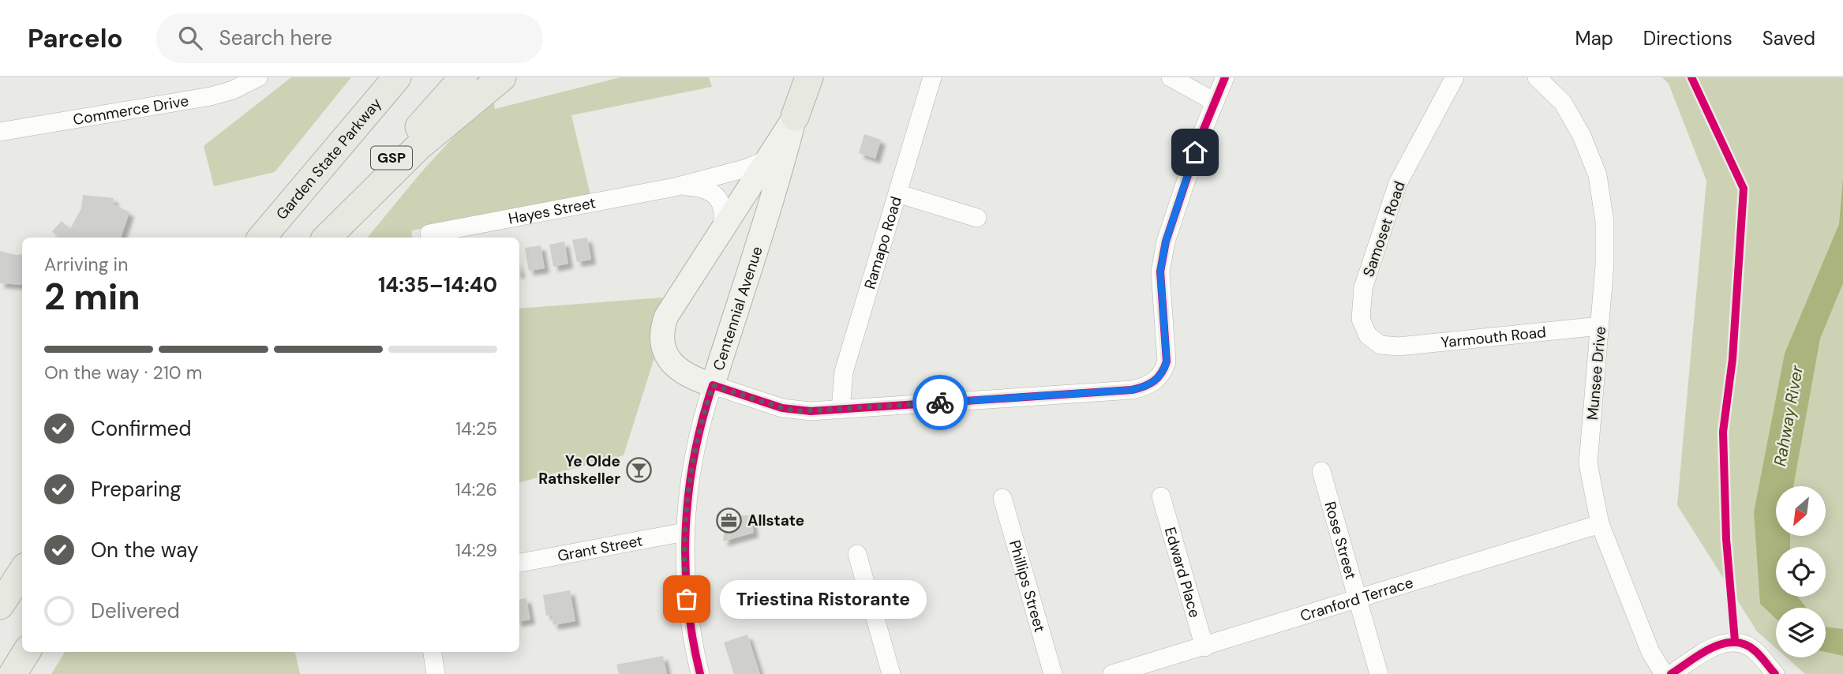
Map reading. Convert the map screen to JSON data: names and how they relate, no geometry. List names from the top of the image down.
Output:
{
  "streets": {
    "highway": ["GSP", "Garden State Parkway"],
    "main road": ["Centennial Avenue"],
    "street": [
      "Commerce Drive",
      "Hayes Street",
      "Samoset Road",
      "Ramapo Road",
      "Yarmouth Road",
      "Munsee Drive",
      "Rose Street",
      "Grant Street",
      "Edward Place",
      "Phillips Street",
      "Cranford Terrace"
    ]
  },
  "crossings": [
    ["Samoset Road", "Yarmouth Road"],
    ["Centennial Avenue", "Grant Street"],
    ["Yarmouth Road", "Munsee Drive"],
    ["Munsee Drive", "Cranford Terrace"],
    ["Rose Street", "Cranford Terrace"],
    ["Edward Place", "Cranford Terrace"]
  ],
  "water": ["Rahway River"],
  "places": {
    "bar": ["Ye Olde Rathskeller"],
    "office": ["Allstate"],
    "other": ["Triestina Ristorante"]
  },
  "north": "bottom left",
  "page": {
    "header": "Parcelo",
    "search": "Search here",
    "nav": ["Map", "Directions", "Saved"],
    "heading": ["2 min", "Arriving in", "14:35–14:40"],
    "bar": "On the way · 210 m",
    "list": [
      ["Confirmed", "14:25"],
      ["Preparing", "14:26"],
      ["On the way", "14:29"],
      "Delivered"
    ],
    "bubble": "Triestina Ristorante"
  }
}
